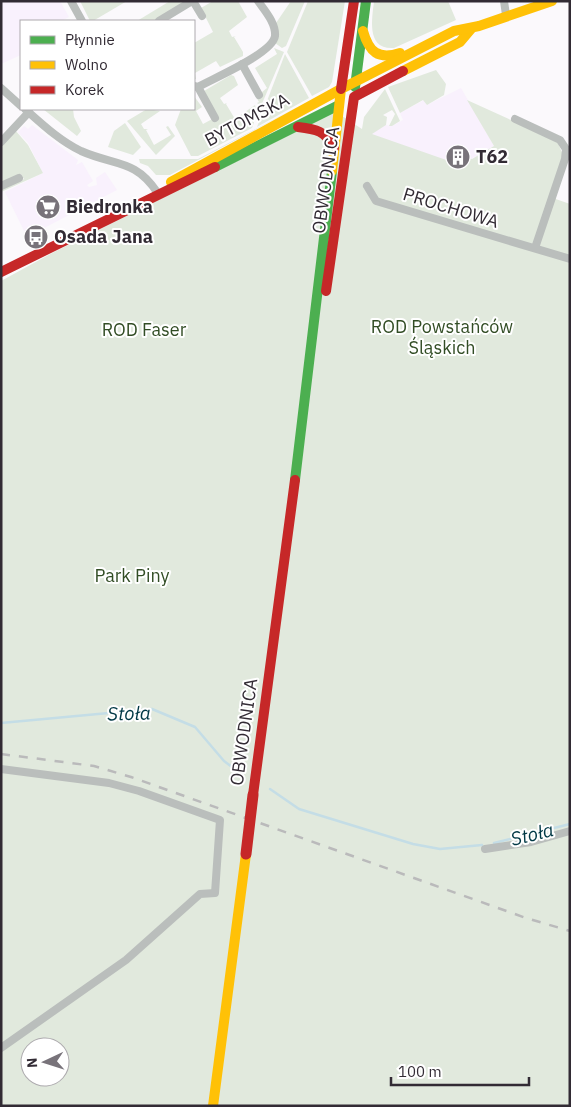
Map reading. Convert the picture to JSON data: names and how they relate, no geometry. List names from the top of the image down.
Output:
{
  "streets": {
    "main road": ["BYTOMSKA", "OBWODNICA"],
    "street": ["PROCHOWA"]
  },
  "crossings": [
    ["BYTOMSKA", "OBWODNICA"]
  ],
  "water": ["Stoła"],
  "parks": ["ROD Powstańców Śląskich", "ROD Faser", "Park Piny"],
  "places": {
    "building": ["T62"],
    "supermarket": ["Biedronka"],
    "bus stop": ["Osada Jana"]
  },
  "legend": ["Płynnie", "Wolno", "Korek"],
  "scale_bar": "100 m",
  "north": "left"
}
